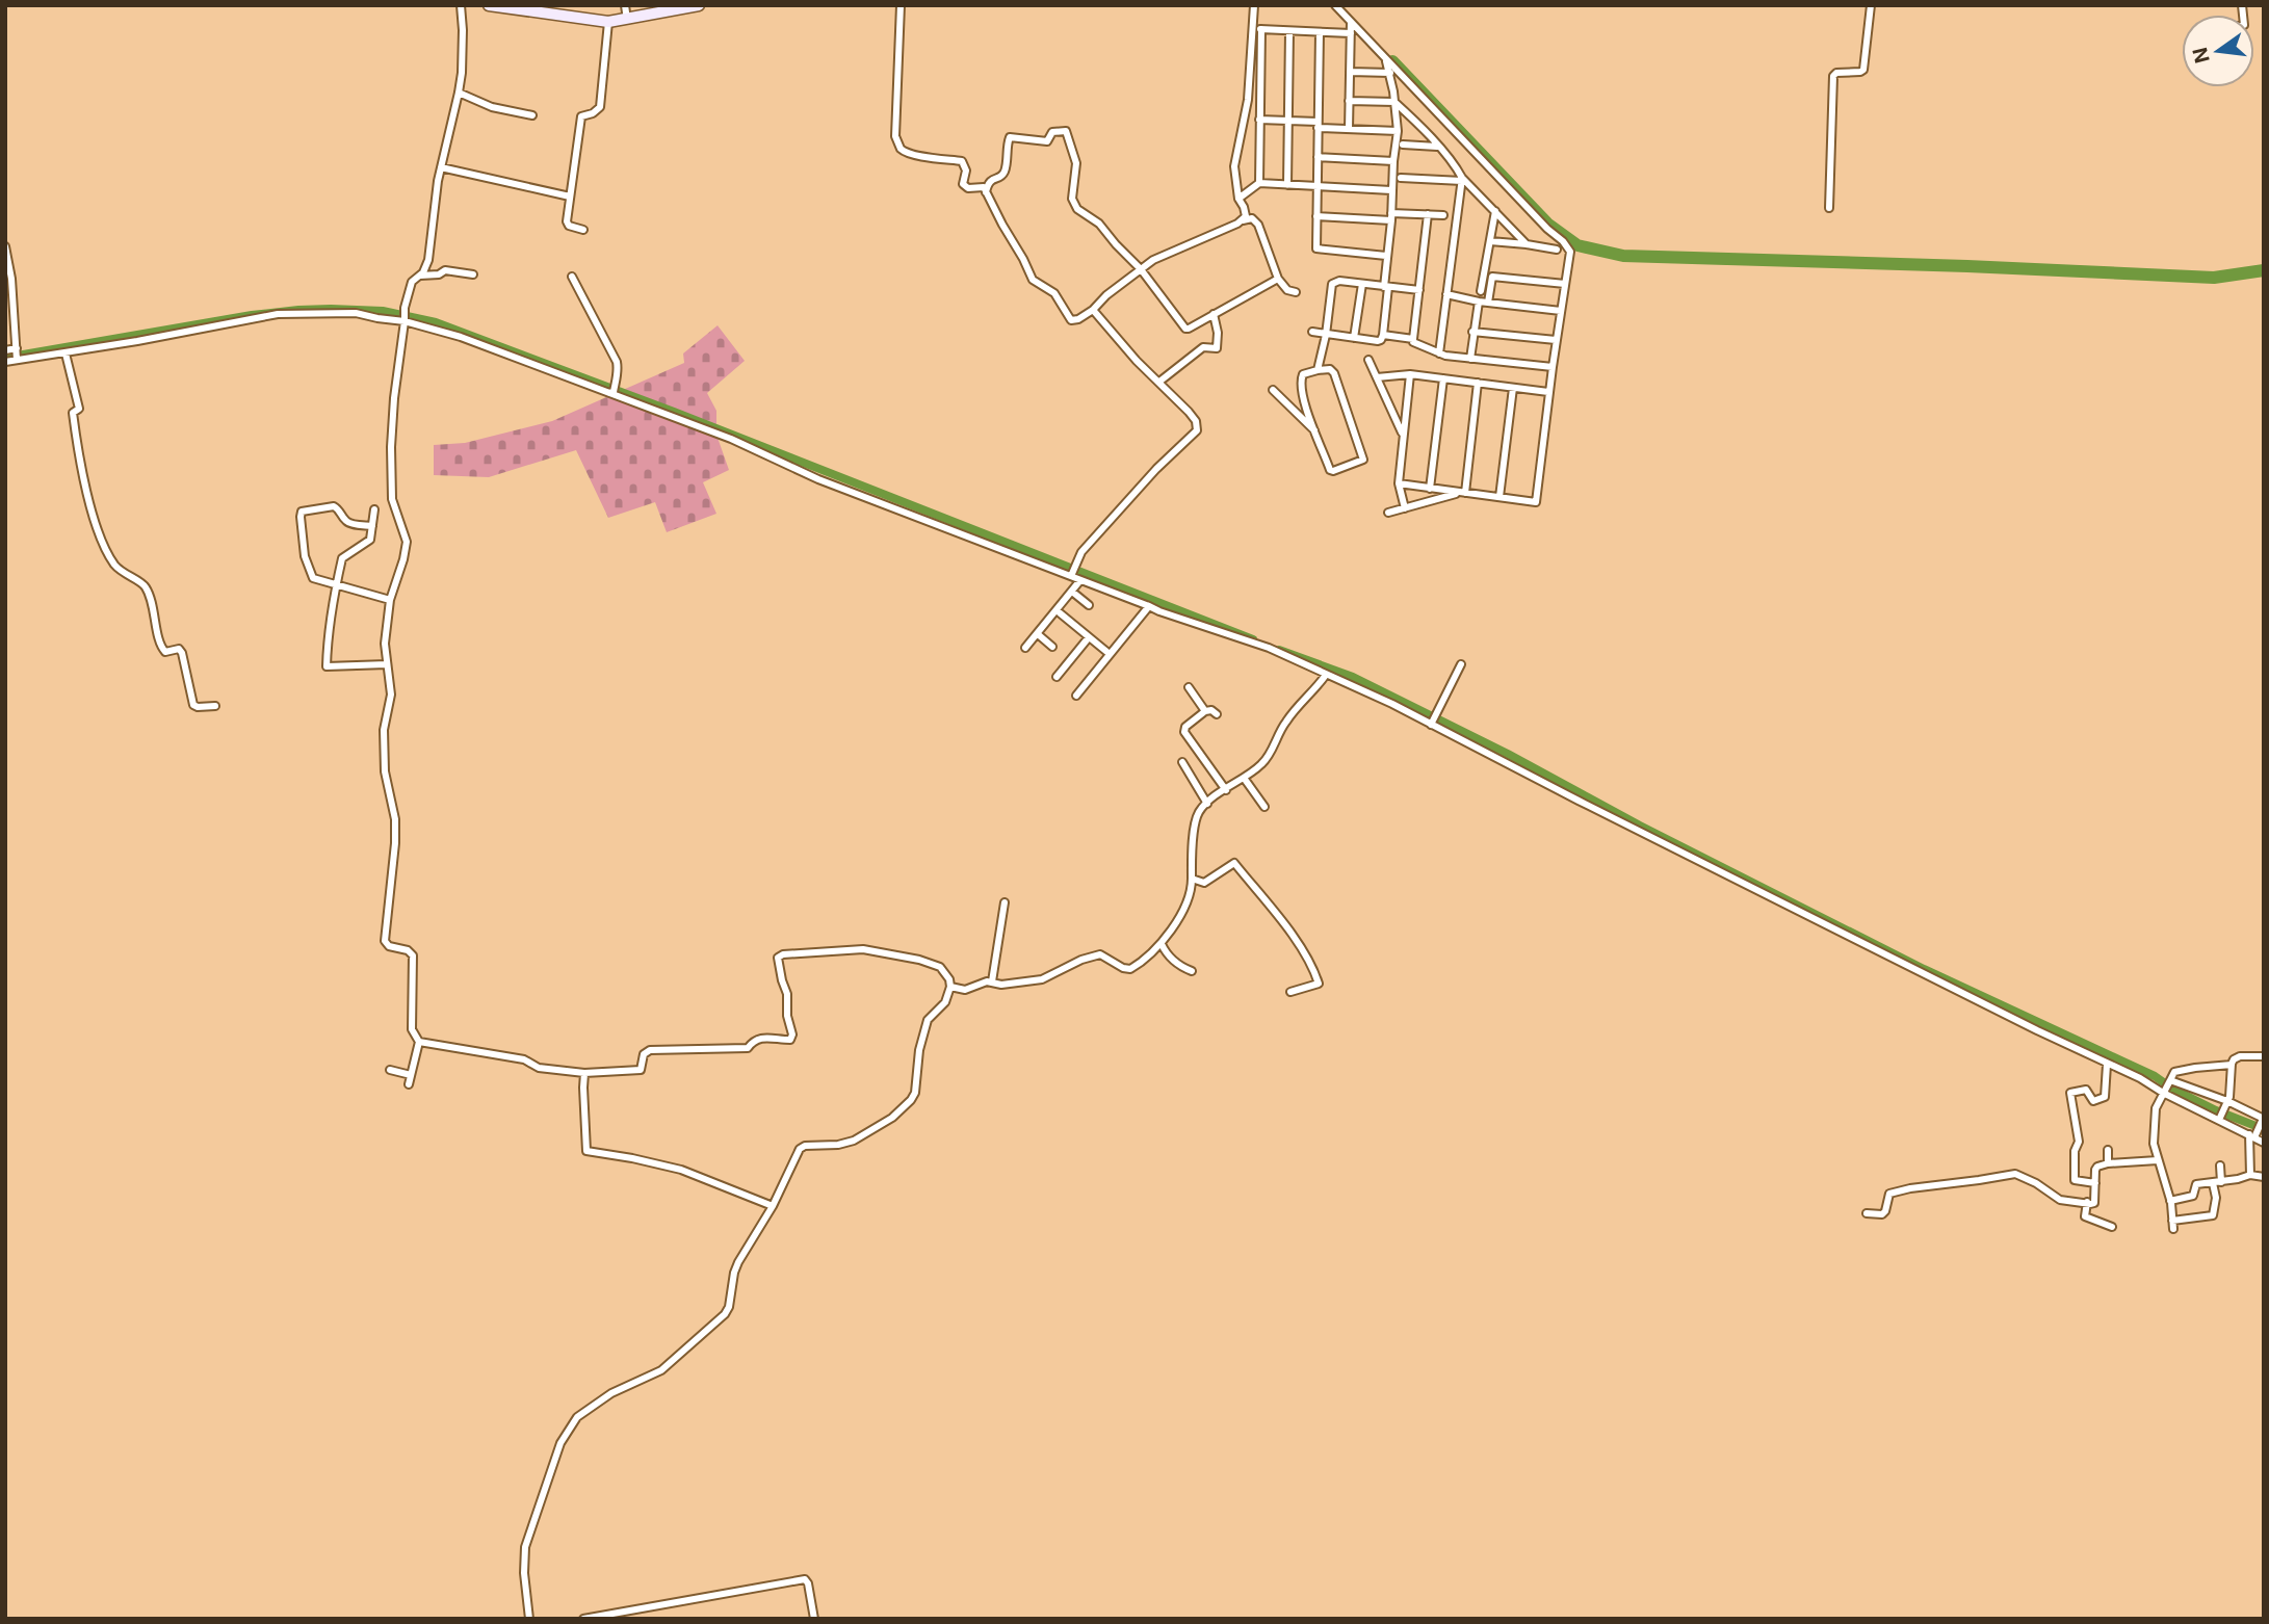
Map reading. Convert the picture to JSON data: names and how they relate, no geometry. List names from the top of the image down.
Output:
{
  "north": "left"
}
